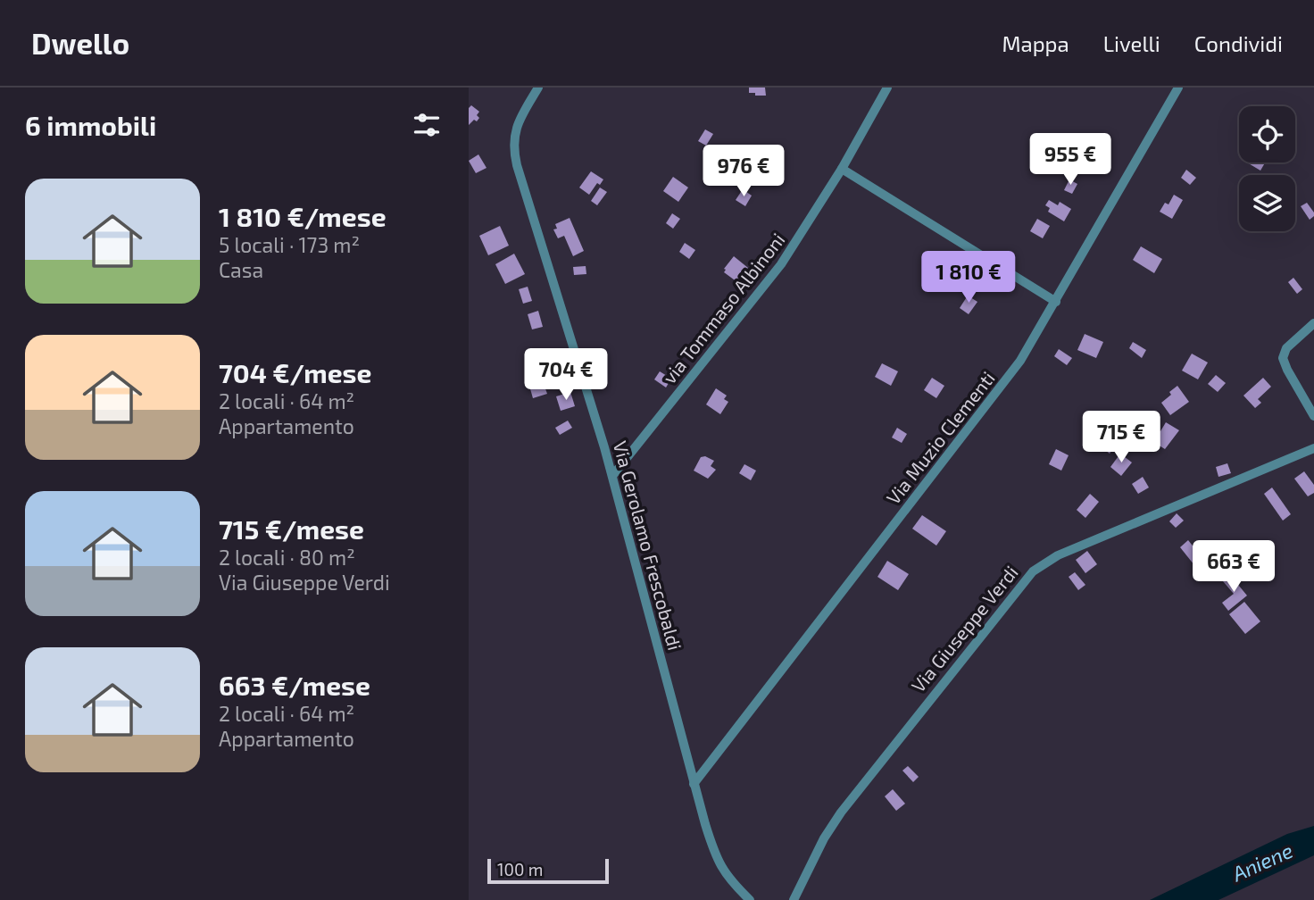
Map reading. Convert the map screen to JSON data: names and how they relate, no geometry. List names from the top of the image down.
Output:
{
  "streets": {
    "street": [
      "via Tommaso Albinoni",
      "Via Muzio Clementi",
      "Via Gerolamo Frescobaldi",
      "Via Giuseppe Verdi"
    ]
  },
  "crossings": [
    ["via Tommaso Albinoni", "Via Gerolamo Frescobaldi"],
    ["Via Muzio Clementi", "Via Gerolamo Frescobaldi"]
  ],
  "water": ["Aniene"],
  "scale_bar": "100 m",
  "page": {
    "header": "Dwello",
    "nav": ["Mappa", "Livelli", "Condividi"],
    "heading": "6 immobili",
    "price": [
      "955 €",
      "976 €",
      "1 810 €",
      "704 €",
      "715 €",
      "663 €"
    ],
    "list": [
      {
        "name": "1 810 €/mese",
        "note": "5 locali · 173 m² · Casa"
      },
      {
        "name": "704 €/mese",
        "note": "2 locali · 64 m² · Appartamento"
      },
      {
        "name": "715 €/mese",
        "note": "2 locali · 80 m² · Via Giuseppe Verdi"
      },
      {
        "name": "663 €/mese",
        "note": "2 locali · 64 m² · Appartamento"
      }
    ],
    "scale": "100 m"
  }
}
